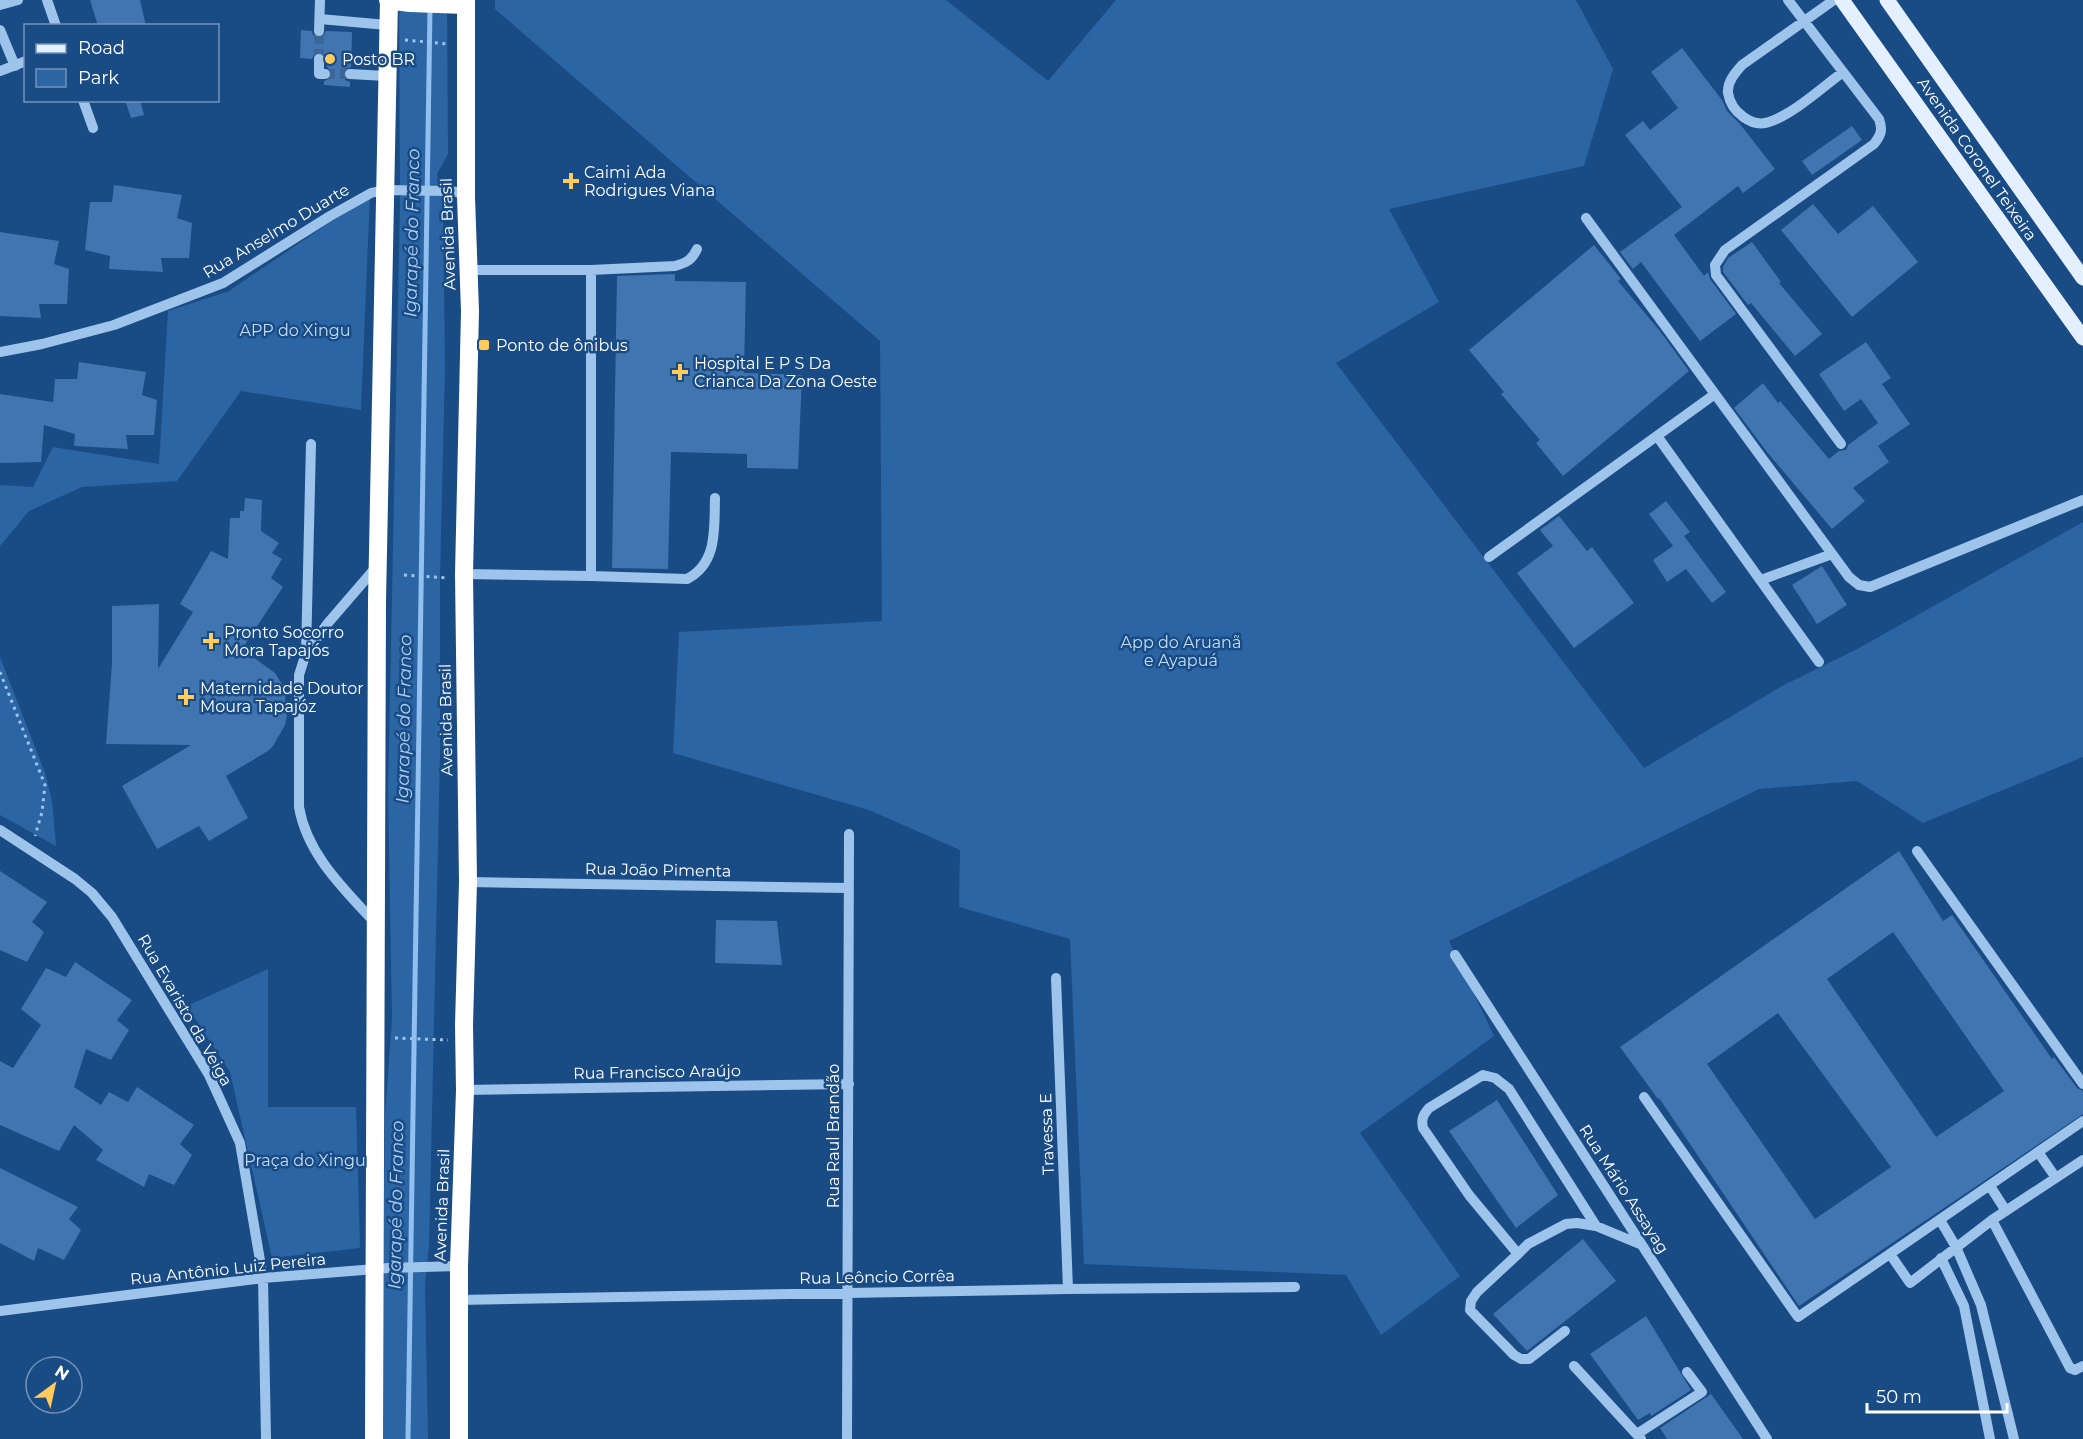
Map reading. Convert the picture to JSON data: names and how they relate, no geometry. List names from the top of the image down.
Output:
{
  "streets": {
    "highway": ["Avenida Brasil"],
    "main road": ["Avenida Coronel Teixeira"],
    "street": [
      "Rua Anselmo Duarte",
      "Rua João Pimenta",
      "Rua Evaristo da Veiga",
      "Rua Francisco Araújo",
      "Travessa E",
      "Rua Raul Brandão",
      "Rua Mário Assayag",
      "Rua Antônio Luiz Pereira",
      "Rua Leôncio Corrêa"
    ]
  },
  "crossings": [
    ["Rua Anselmo Duarte", "Avenida Brasil"],
    ["Avenida Brasil", "Rua João Pimenta"],
    ["Avenida Brasil", "Rua Francisco Araújo"],
    ["Avenida Brasil", "Rua Antônio Luiz Pereira"],
    ["Avenida Brasil", "Rua Leôncio Corrêa"],
    ["Rua João Pimenta", "Rua Raul Brandão"],
    ["Rua Evaristo da Veiga", "Rua Antônio Luiz Pereira"],
    ["Rua Francisco Araújo", "Rua Raul Brandão"],
    ["Travessa E", "Rua Leôncio Corrêa"],
    ["Rua Raul Brandão", "Rua Leôncio Corrêa"]
  ],
  "water": ["Igarapé do Franco"],
  "parks": ["APP do Xingu", "App do Aruanã e Ayapuá", "Praça do Xingu"],
  "places": {
    "other": ["Posto BR"],
    "health": [
      "Caimi Ada Rodrigues Viana",
      "Hospital E P S Da Crianca Da Zona Oeste",
      "Pronto Socorro Mora Tapajós",
      "Maternidade Doutor Moura Tapajóz"
    ],
    "transit": ["Ponto de ônibus"]
  },
  "legend": ["Road", "Park"],
  "scale_bar": "50 m",
  "north": "top right"
}
